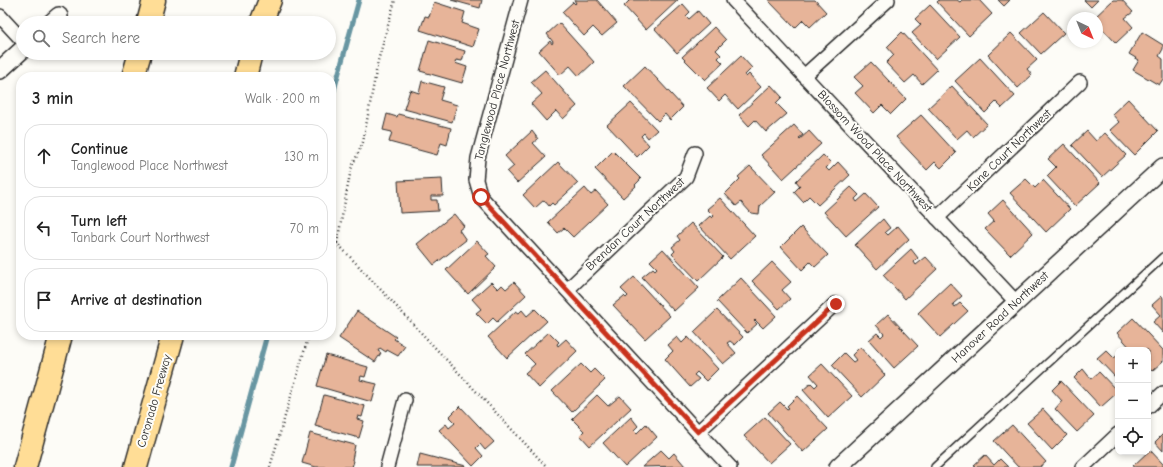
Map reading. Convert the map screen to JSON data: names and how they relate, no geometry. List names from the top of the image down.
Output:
{
  "streets": {
    "highway": ["Coronado Freeway"],
    "street": [
      "Tanglewood Place Northwest",
      "Kane Court Northwest",
      "Blossom Wood Place Northwest",
      "Brendan Court Northwest",
      "Hanover Road Northwest"
    ]
  },
  "crossings": [
    ["Tanglewood Place Northwest", "Brendan Court Northwest"],
    ["Kane Court Northwest", "Blossom Wood Place Northwest"],
    ["Blossom Wood Place Northwest", "Hanover Road Northwest"]
  ],
  "north": "bottom right",
  "page": {
    "search": "Search here",
    "heading": ["3 min", "Walk · 200 m"],
    "list": [
      ["Continue", "Tanglewood Place Northwest", "130 m"],
      ["Turn left", "Tanbark Court Northwest", "70 m"],
      "Arrive at destination"
    ],
    "map_buttons": ["+", "−"]
  }
}
